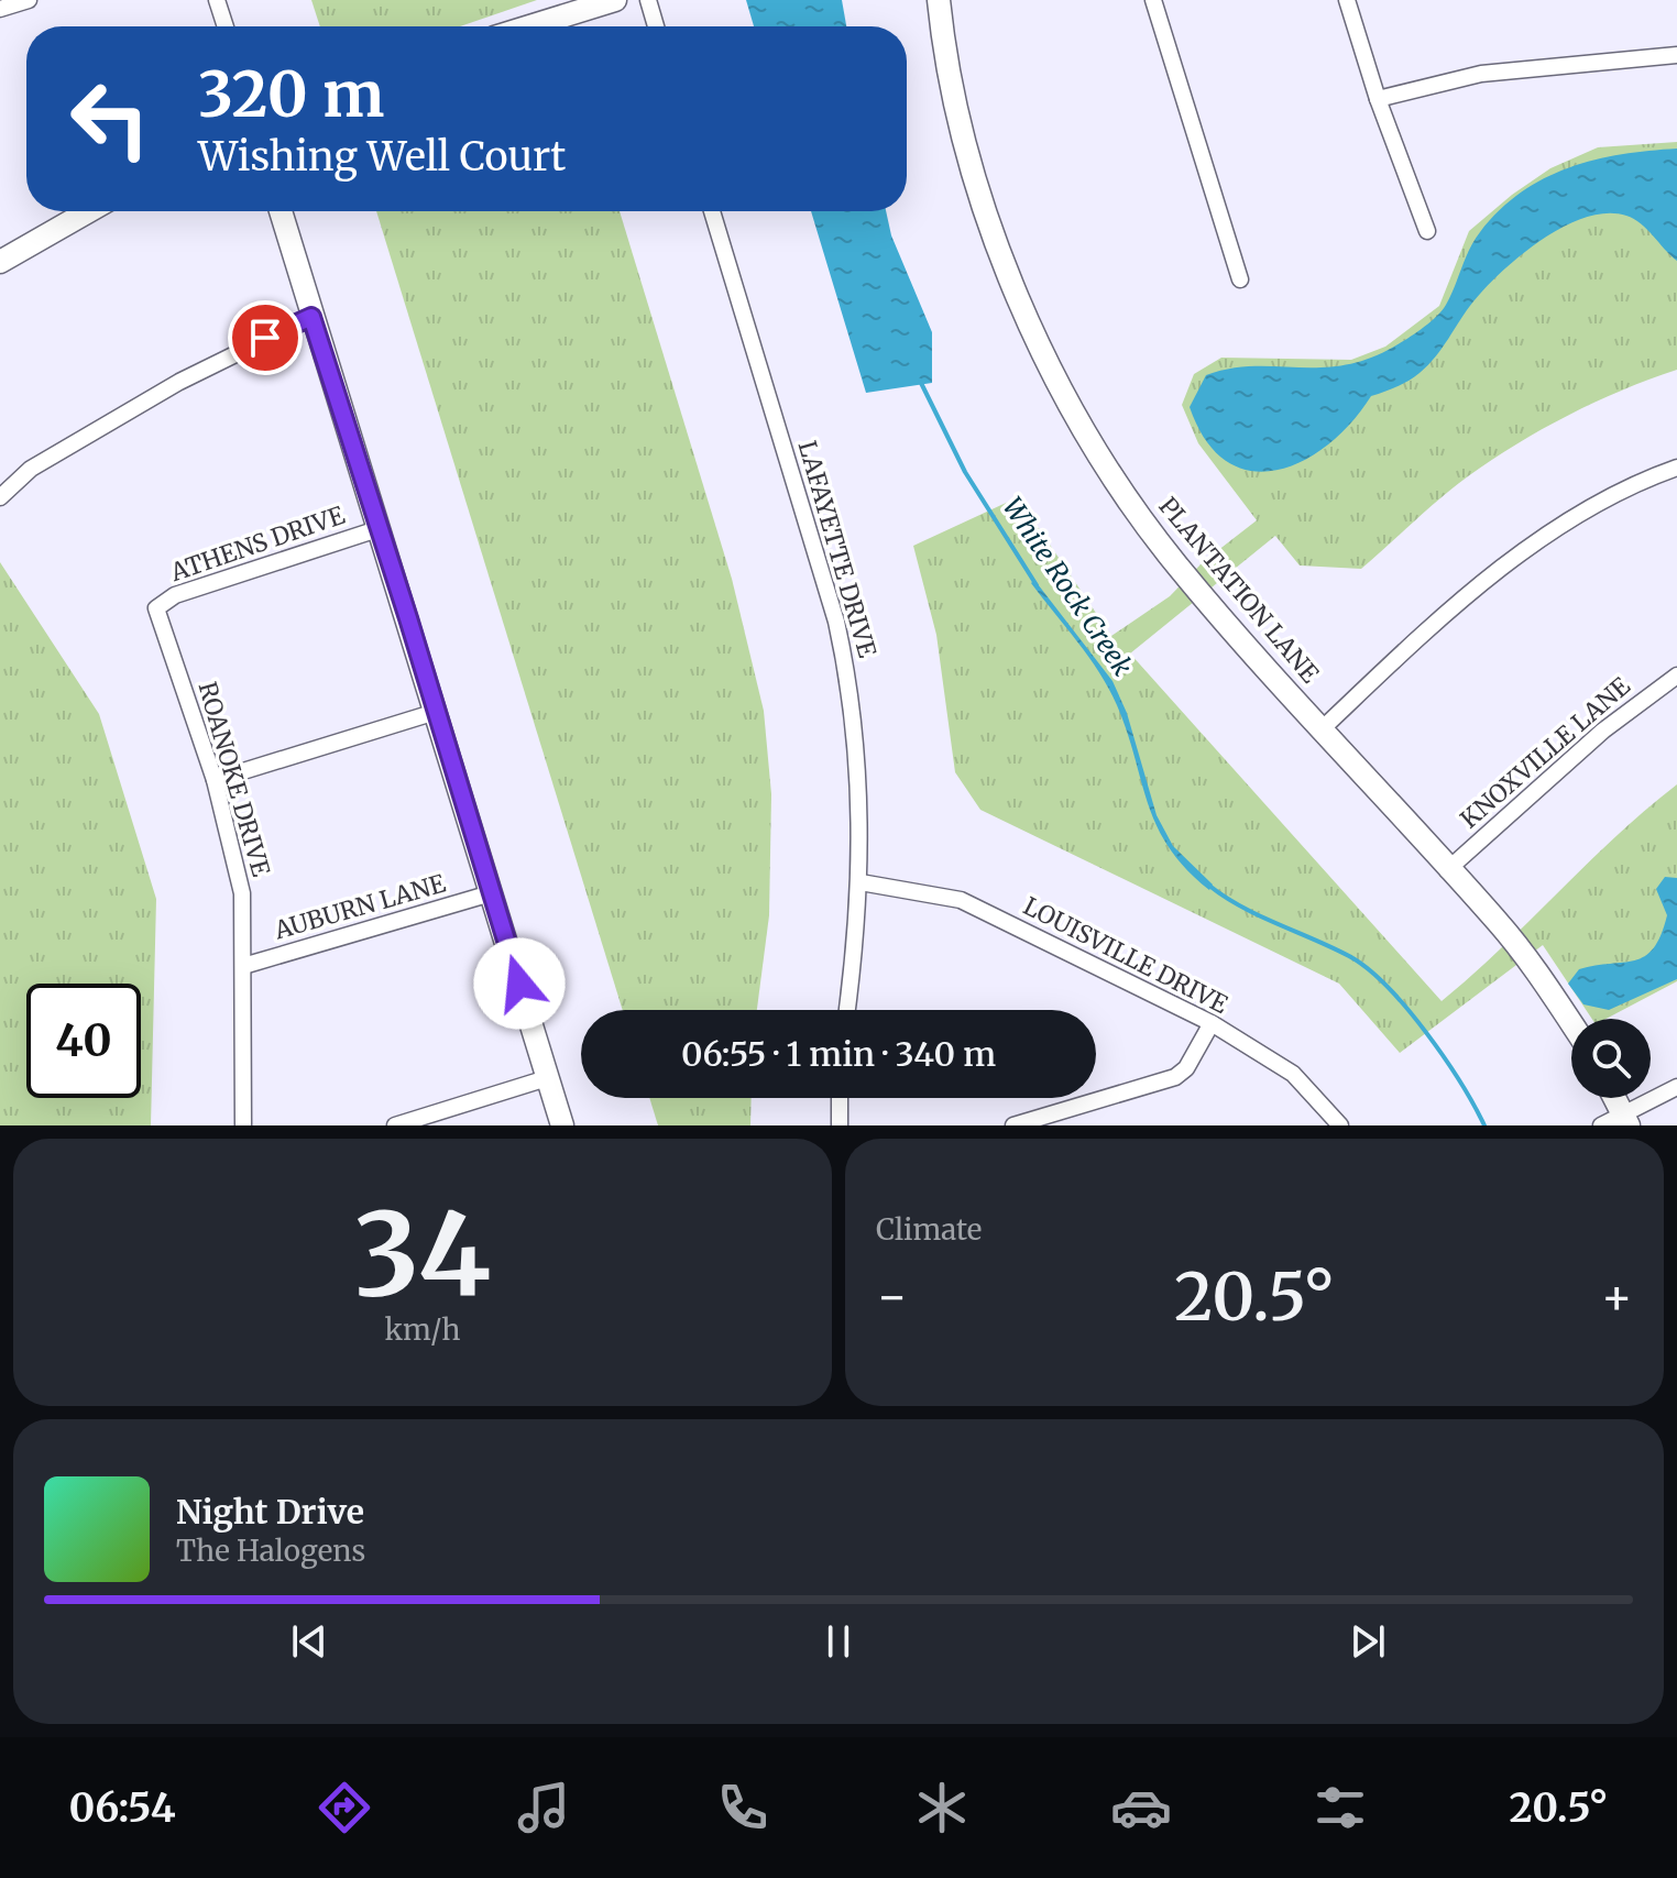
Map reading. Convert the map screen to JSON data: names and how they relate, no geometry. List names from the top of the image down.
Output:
{
  "streets": {
    "street": [
      "ATHENS DRIVE",
      "LAFAYETTE DRIVE",
      "PLANTATION LANE",
      "KNOXVILLE LANE",
      "ROANOKE DRIVE",
      "AUBURN LANE",
      "LOUISVILLE DRIVE"
    ]
  },
  "crossings": [
    ["ATHENS DRIVE", "ROANOKE DRIVE"],
    ["LAFAYETTE DRIVE", "LOUISVILLE DRIVE"],
    ["PLANTATION LANE", "KNOXVILLE LANE"],
    ["ROANOKE DRIVE", "AUBURN LANE"]
  ],
  "water": ["White Rock Creek"],
  "page": {
    "turn": ["320 m", "Wishing Well Court"],
    "limit": "40",
    "trip": "06:55 · 1 min · 340 m",
    "tile": [
      ["34", "km/h"],
      "Climate"
    ],
    "heat": ["−", "20.5°", "+"],
    "song": ["Night Drive", "The Halogens"],
    "tabs": ["06:54", "20.5°"]
  }
}
